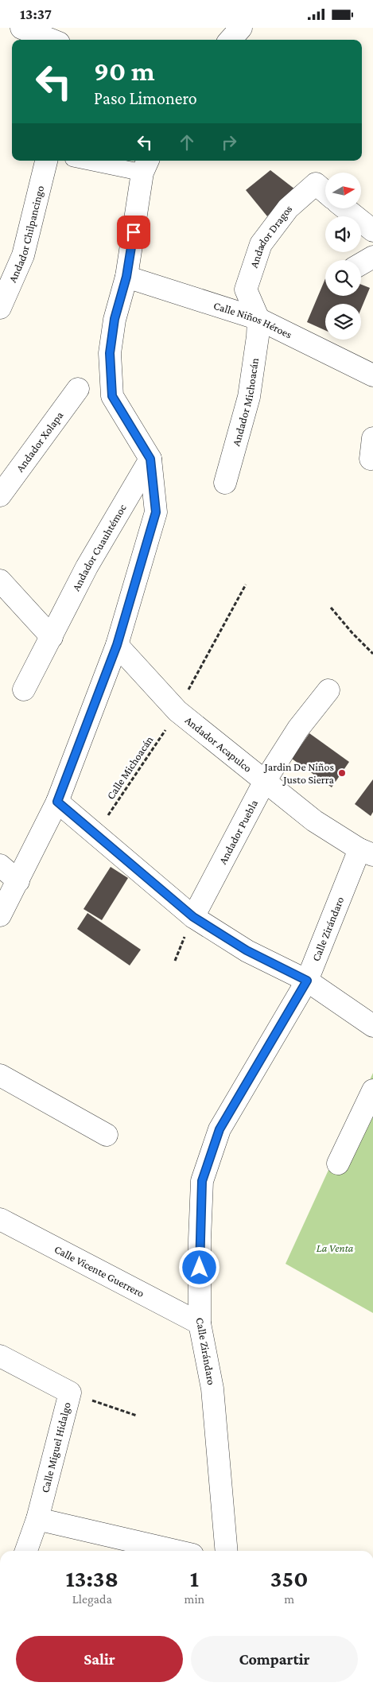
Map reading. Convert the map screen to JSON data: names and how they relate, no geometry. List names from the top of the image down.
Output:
{
  "streets": {
    "street": [
      "Andador Chilpancingo",
      "Andador Dragos",
      "Calle Niños Héroes",
      "Andador Michoacán",
      "Andador Xolapa",
      "Andador Cuauhtémoc",
      "Andador Acapulco",
      "Andador Puebla",
      "Calle Zirándaro",
      "Calle Vicente Guerrero",
      "Calle Miguel Hidalgo"
    ],
    "path": ["Calle Michoacán"]
  },
  "crossings": [
    ["Andador Dragos", "Calle Niños Héroes"],
    ["Andador Dragos", "Andador Michoacán"],
    ["Calle Niños Héroes", "Andador Michoacán"],
    ["Andador Acapulco", "Calle Michoacán"],
    ["Andador Acapulco", "Andador Puebla"],
    ["Andador Acapulco", "Calle Zirándaro"],
    ["Calle Zirándaro", "Calle Vicente Guerrero"]
  ],
  "parks": ["La Venta"],
  "places": ["Jardin De Niños Justo Sierra"],
  "north": "right",
  "page": {
    "status": "13:37",
    "turn": ["90 m", "Paso Limonero"],
    "eta": [
      "13:38",
      "Llegada",
      "1",
      "min",
      "350",
      "m"
    ],
    "buttons": ["Salir", "Compartir"]
  }
}
